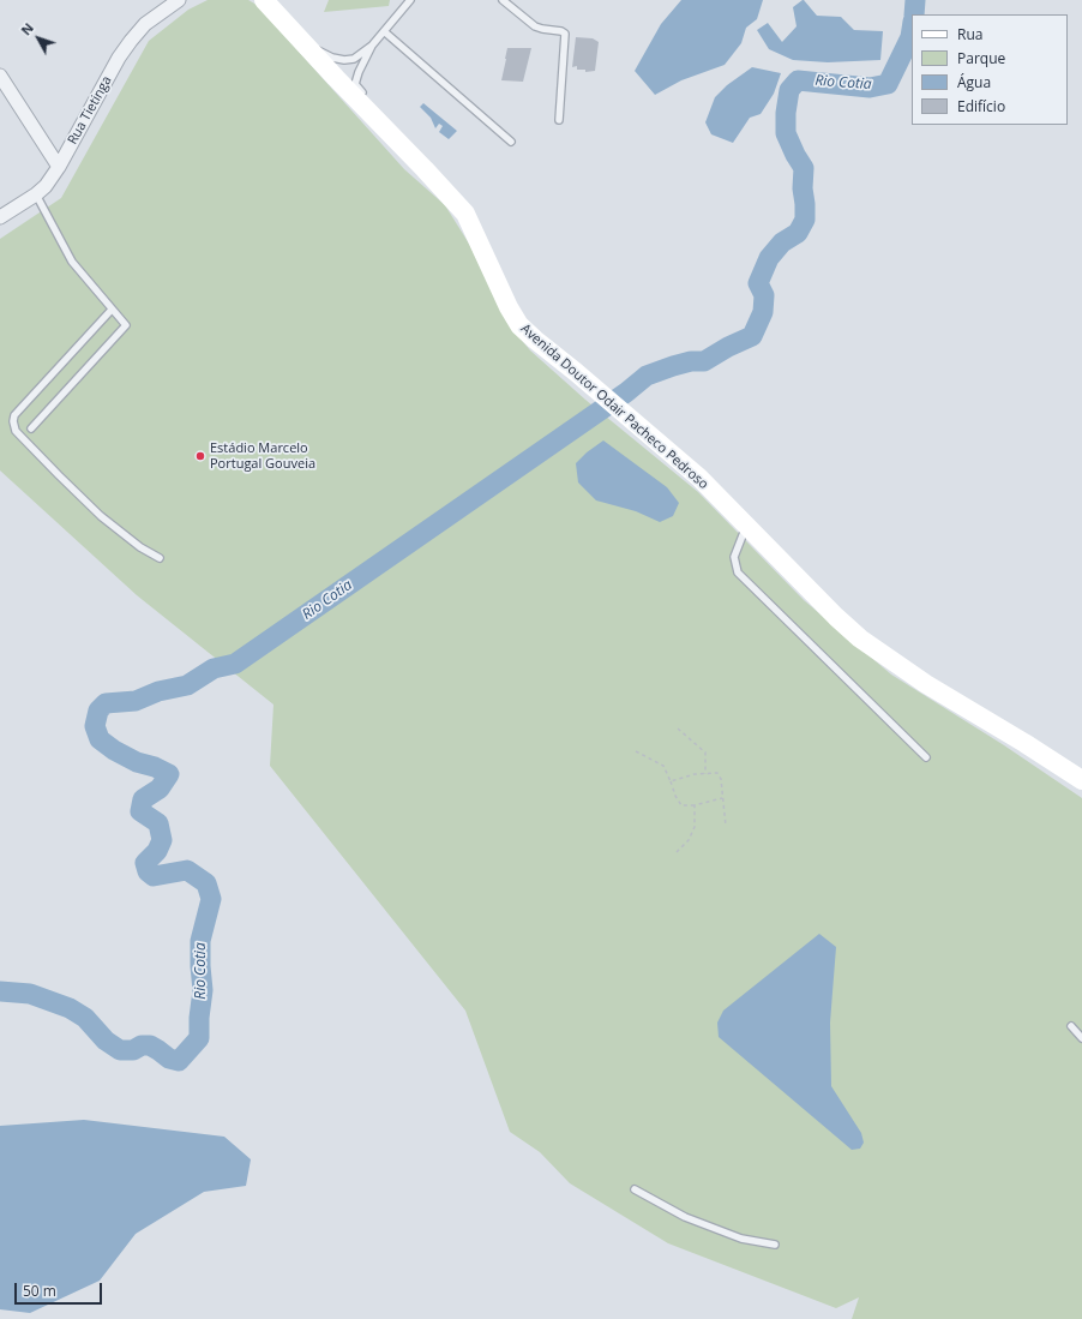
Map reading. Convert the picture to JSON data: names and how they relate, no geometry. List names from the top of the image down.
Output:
{
  "streets": {
    "main road": ["Avenida Doutor Odair Pacheco Pedroso"],
    "street": ["Rua Tietinga"]
  },
  "water": ["Rio Cotia"],
  "places": ["Estádio Marcelo Portugal Gouveia"],
  "legend": [
    "Rua",
    "Parque",
    "Água",
    "Edifício"
  ],
  "scale_bar": "50 m",
  "north": "top left"
}
